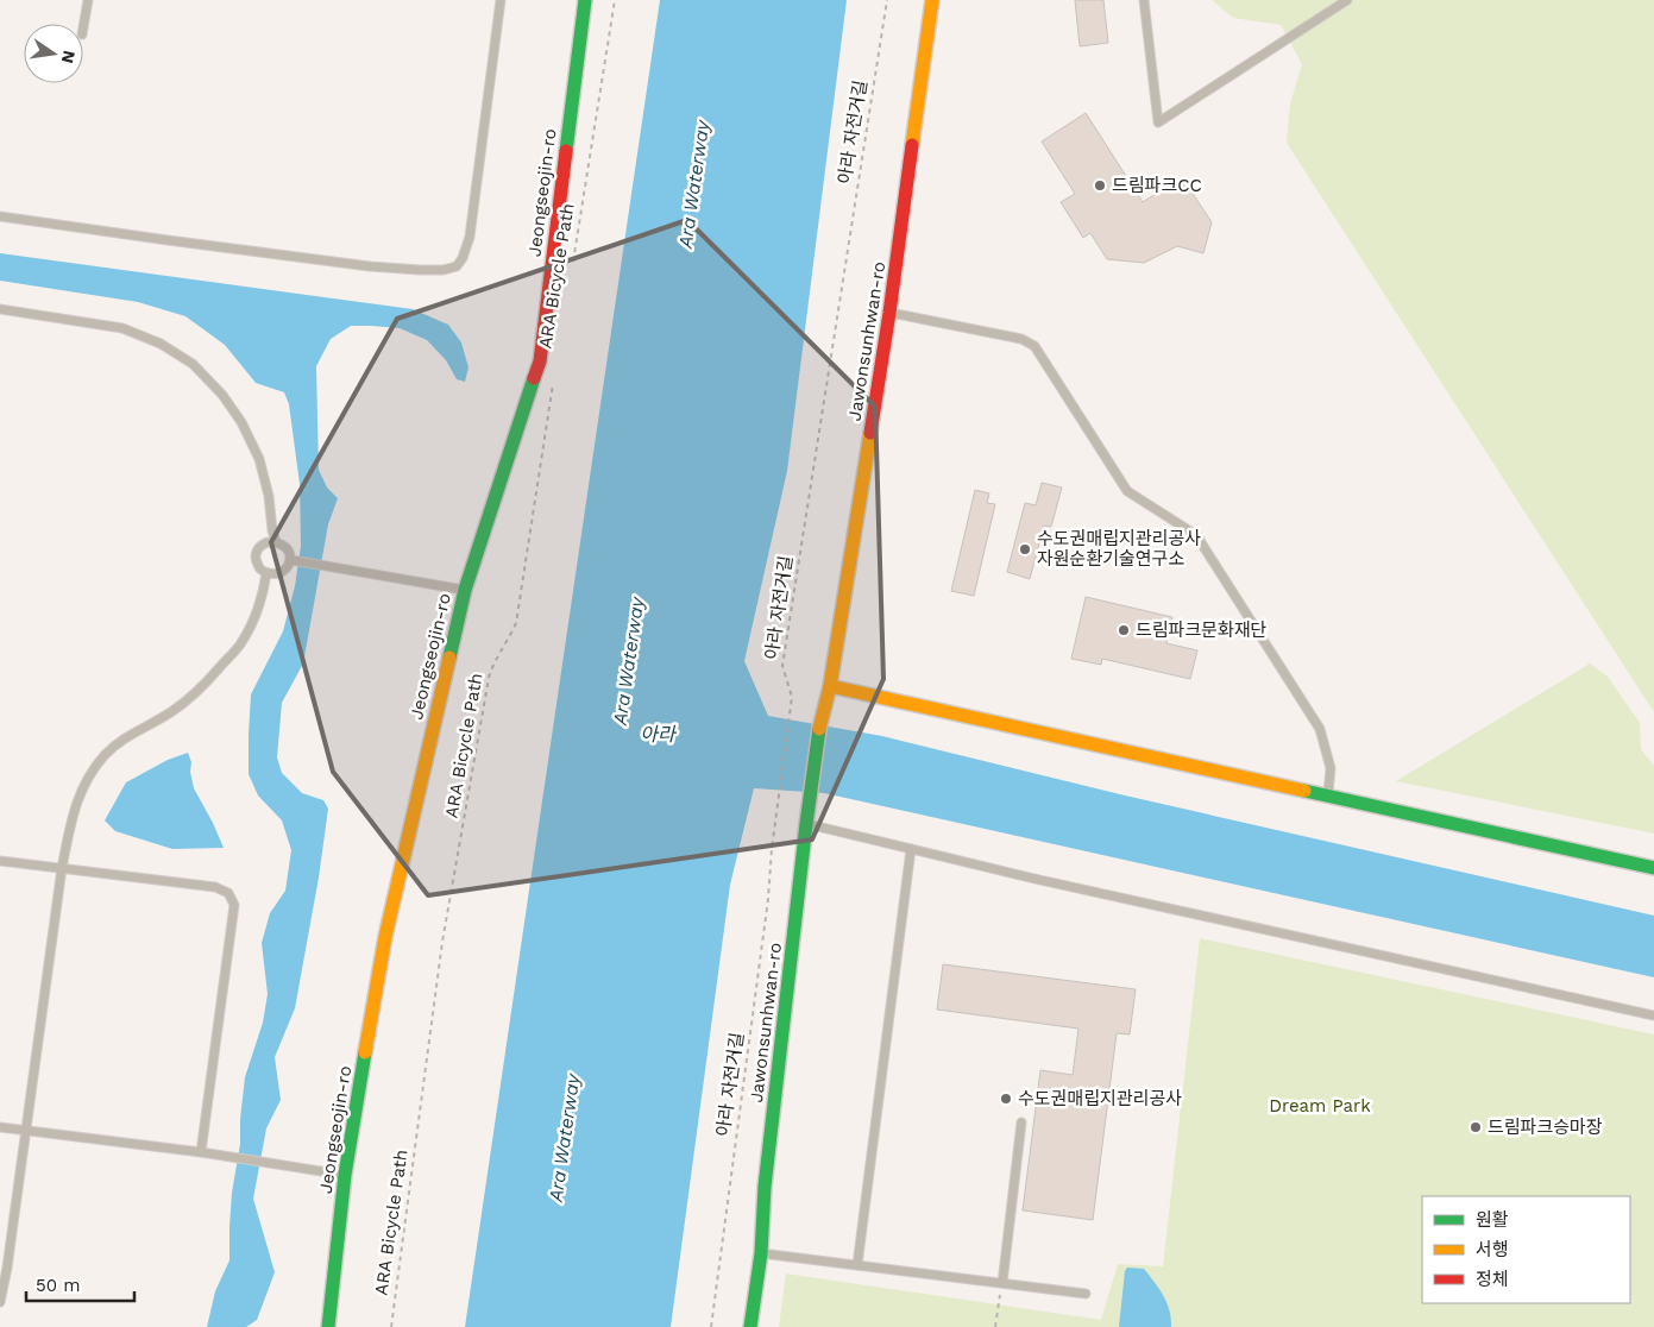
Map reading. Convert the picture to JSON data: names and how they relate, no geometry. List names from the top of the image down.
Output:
{
  "streets": {
    "street": ["Jeongseojin-ro", "Jawonsunhwan-ro"],
    "path": ["아라 자전거길", "ARA Bicycle Path"]
  },
  "water": ["Ara Waterway", "아라"],
  "parks": ["Dream Park"],
  "places": [
    "드림파크CC",
    "수도권매립지관리공사 자원순환기술연구소",
    "드림파크문화재단",
    "수도권매립지관리공사",
    "드림파크승마장"
  ],
  "legend": ["원활", "서행", "정체"],
  "scale_bar": "50 m",
  "north": "right"
}
